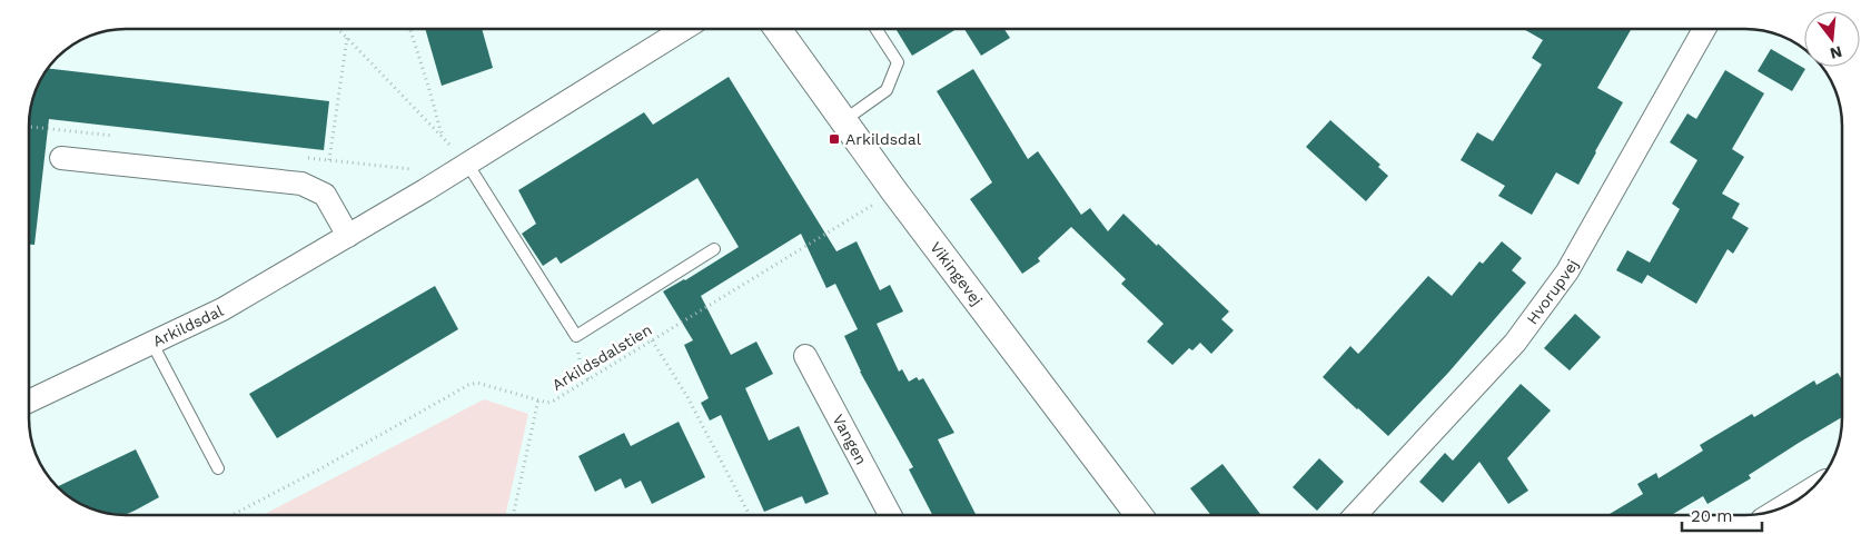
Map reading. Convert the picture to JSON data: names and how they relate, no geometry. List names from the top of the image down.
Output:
{
  "streets": {
    "street": [
      "Vikingevej",
      "Hvorupvej",
      "Arkildsdal",
      "Vangen"
    ],
    "path": ["Arkildsdalstien"]
  },
  "crossings": [
    ["Vikingevej", "Arkildsdalstien"]
  ],
  "places": {
    "transit": ["Arkildsdal"]
  },
  "scale_bar": "20 m",
  "north": "bottom"
}
